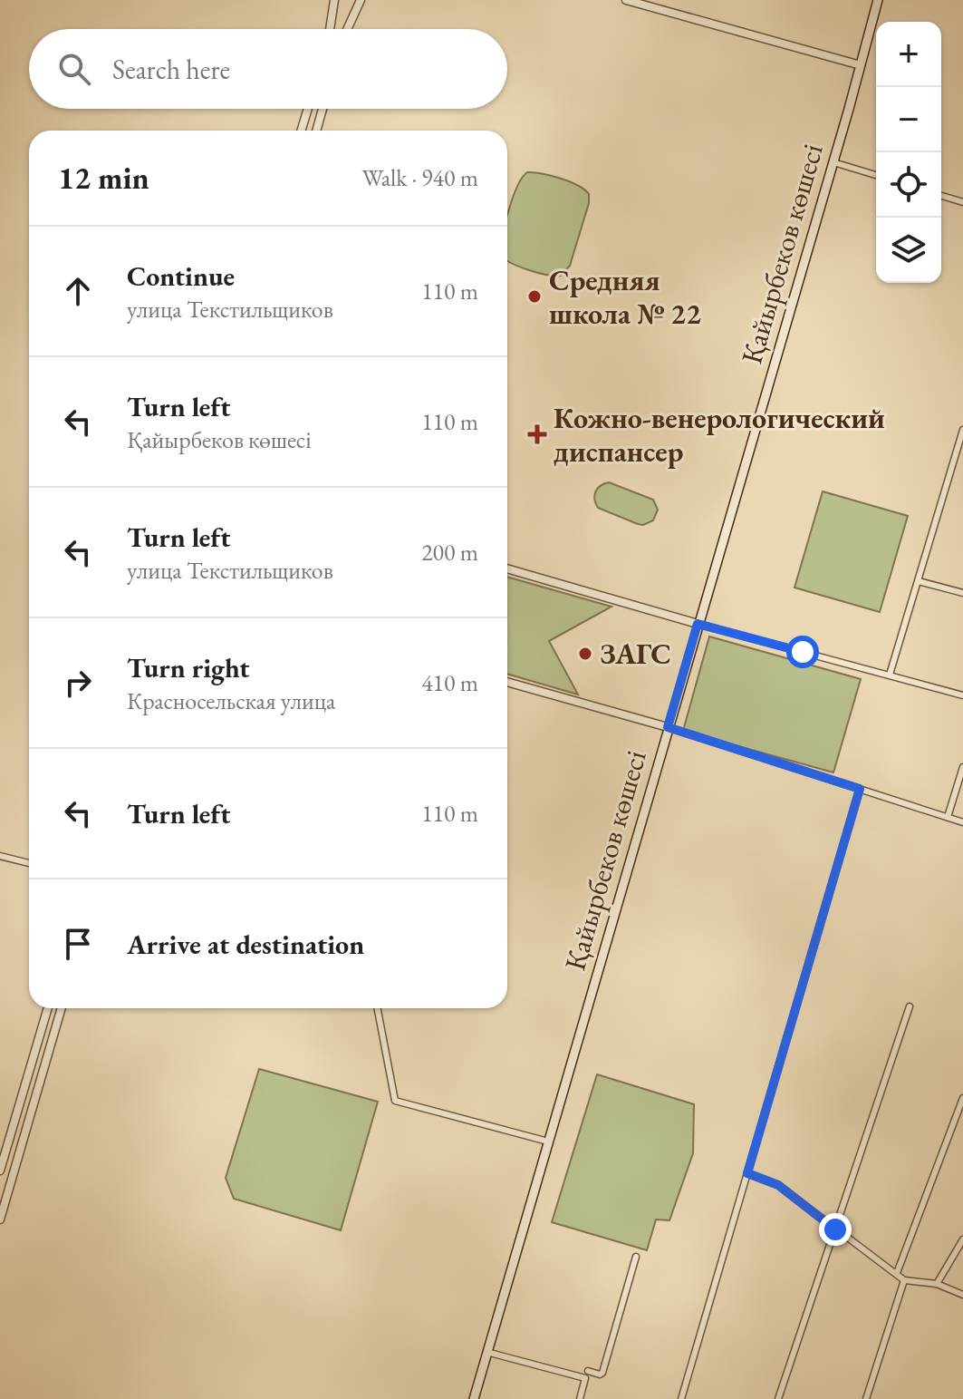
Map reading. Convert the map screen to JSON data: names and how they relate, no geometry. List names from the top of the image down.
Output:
{
  "streets": {
    "main road": ["Қайырбеков көшесі"]
  },
  "places": {
    "other": ["Средняя школа № 22", "ЗАГС"],
    "health": ["Кожно-венерологический диспансер"]
  },
  "page": {
    "map_buttons": ["+", "−"],
    "search": "Search here",
    "heading": ["12 min", "Walk · 940 m"],
    "list": [
      ["Continue", "улица Текстильщиков", "110 m"],
      ["Turn left", "Қайырбеков көшесі", "110 m"],
      ["Turn left", "улица Текстильщиков", "200 m"],
      ["Turn right", "Красносельская улица", "410 m"],
      ["Turn left", "110 m"],
      "Arrive at destination"
    ]
  }
}
